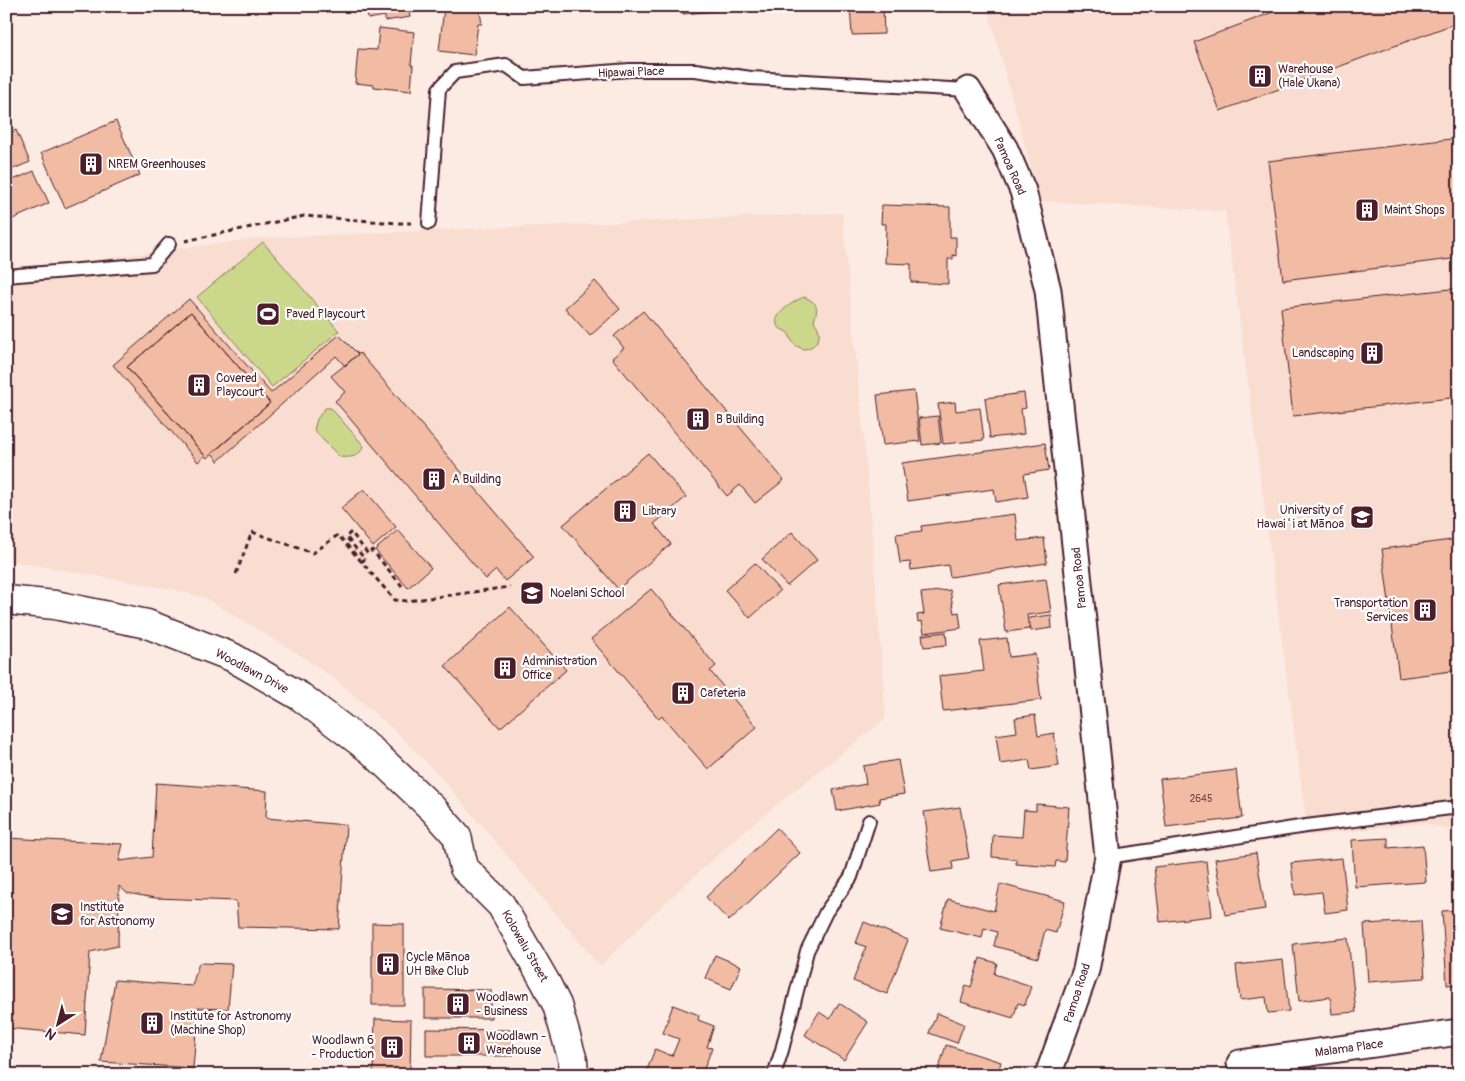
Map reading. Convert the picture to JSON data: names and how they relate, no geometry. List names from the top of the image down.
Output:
{
  "streets": {
    "street": [
      "Pamoa Road",
      "Woodlawn Drive",
      "Kolowalu Street",
      "Malama Place"
    ],
    "lane": ["Hipawai Place"]
  },
  "crossings": [
    ["Hipawai Place", "Pamoa Road"],
    ["Woodlawn Drive", "Kolowalu Street"]
  ],
  "places": {
    "building": [
      "Warehouse (Hale Ukana)",
      "NREM Greenhouses",
      "Maint Shops",
      "Landscaping",
      "Covered Playcourt",
      "B Building",
      "A Building",
      "Library",
      "Transportation Services",
      "Administration Office",
      "Cafeteria",
      "Cycle Mānoa UH Bike Club",
      "Woodlawn - Business",
      "Institute for Astronomy (Machine Shop)",
      "Woodlawn - Warehouse",
      "Woodlawn 6 - Production"
    ],
    "sports": ["Paved Playcourt"],
    "school or university": ["University of Hawaiʻi at Mānoa", "Noelani School", "Institute for Astronomy"]
  },
  "house_numbers": ["2645"],
  "north": "bottom left"
}
